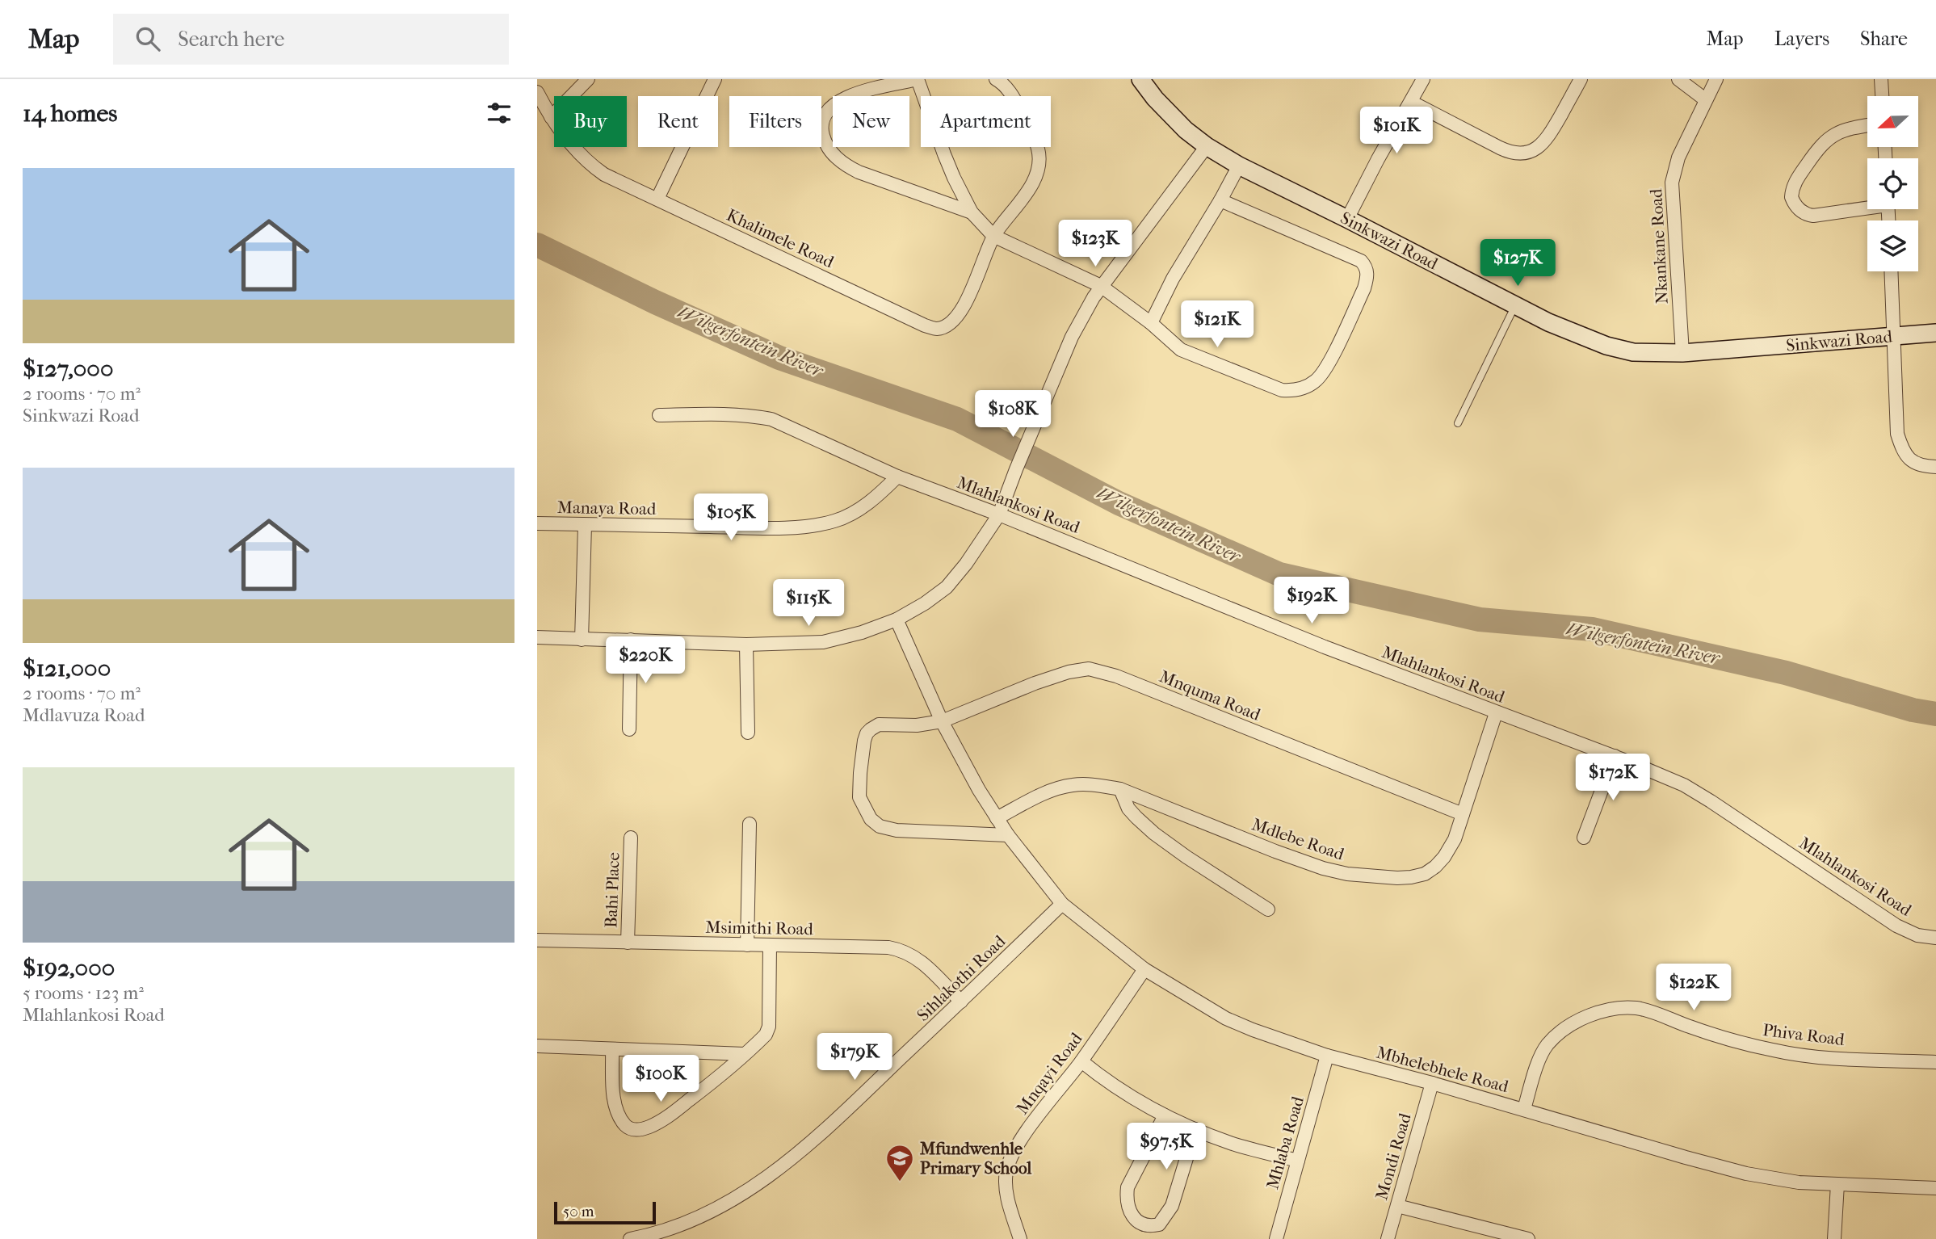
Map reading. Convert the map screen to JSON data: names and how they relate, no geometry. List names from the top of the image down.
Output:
{
  "streets": {
    "street": [
      "Khalimele Road",
      "Sinkwazi Road",
      "Nkankane Road",
      "Mlahlankosi Road",
      "Manaya Road",
      "Mnquma Road",
      "Mdlebe Road",
      "Bahi Place",
      "Msimithi Road",
      "Sihlakothi Road",
      "Phiva Road",
      "Mbhelebhele Road",
      "Mnqayi Road",
      "Mhlaba Road",
      "Mondi Road"
    ]
  },
  "crossings": [
    ["Sinkwazi Road", "Nkankane Road"],
    ["Mlahlankosi Road", "Manaya Road"],
    ["Mlahlankosi Road", "Mdlebe Road"],
    ["Mnquma Road", "Mdlebe Road"],
    ["Mnquma Road", "Mbhelebhele Road"],
    ["Mdlebe Road", "Mbhelebhele Road"],
    ["Bahi Place", "Msimithi Road"],
    ["Msimithi Road", "Sihlakothi Road"],
    ["Sihlakothi Road", "Mbhelebhele Road"],
    ["Phiva Road", "Mbhelebhele Road"],
    ["Mbhelebhele Road", "Mnqayi Road"],
    ["Mbhelebhele Road", "Mhlaba Road"],
    ["Mbhelebhele Road", "Mondi Road"]
  ],
  "water": ["Wilgerfontein River"],
  "places": {
    "school or university": ["Mfundwenhle Primary School"]
  },
  "scale_bar": "50 m",
  "north": "left",
  "page": {
    "header": "Map",
    "search": "Search here",
    "nav": ["Map", "Layers", "Share"],
    "heading": "14 homes",
    "chip": [
      "Buy",
      "Rent",
      "Filters",
      "New",
      "Apartment"
    ],
    "price": [
      "$101K",
      "$123K",
      "$127K",
      "$121K",
      "$108K",
      "$105K",
      "$192K",
      "$115K",
      "$220K",
      "$172K",
      "$122K",
      "$179K",
      "$100K",
      "$97.5K"
    ],
    "list": [
      {
        "name": "$127,000",
        "note": "2 rooms · 70 m² · Sinkwazi Road"
      },
      {
        "name": "$121,000",
        "note": "2 rooms · 70 m² · Mdlavuza Road"
      },
      {
        "name": "$192,000",
        "note": "5 rooms · 123 m² · Mlahlankosi Road"
      }
    ],
    "scale": "50 m"
  }
}
